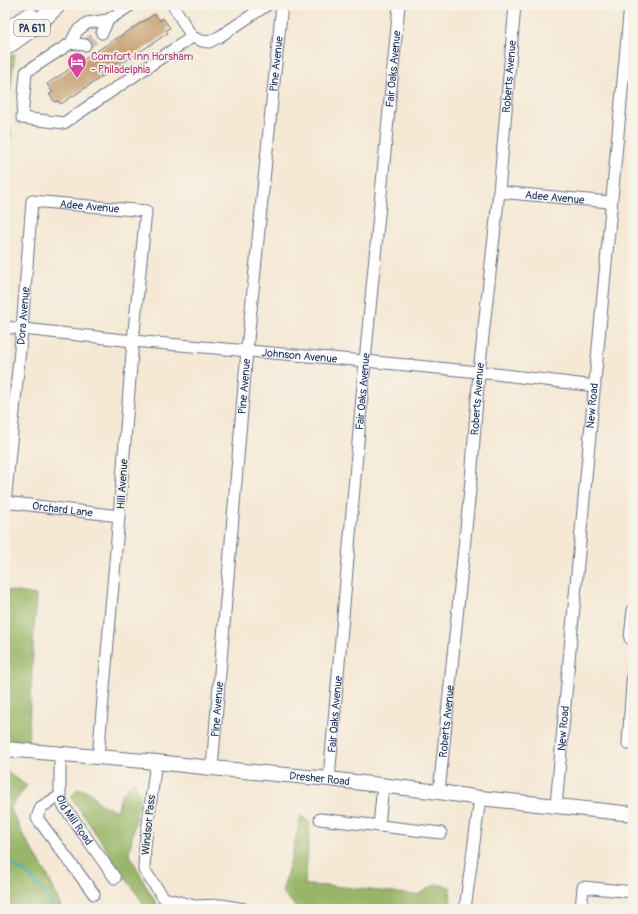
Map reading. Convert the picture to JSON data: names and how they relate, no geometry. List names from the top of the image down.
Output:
{
  "streets": {
    "highway": ["PA 611"],
    "main road": ["Dresher Road"],
    "street": [
      "Pine Avenue",
      "Fair Oaks Avenue",
      "Roberts Avenue",
      "Adee Avenue",
      "Dora Avenue",
      "Johnson Avenue",
      "New Road",
      "Hill Avenue",
      "Orchard Lane",
      "Old Mill Road",
      "Windsor Pass"
    ]
  },
  "crossings": [
    ["Pine Avenue", "Johnson Avenue"],
    ["Pine Avenue", "Dresher Road"],
    ["Fair Oaks Avenue", "Johnson Avenue"],
    ["Fair Oaks Avenue", "Dresher Road"],
    ["Roberts Avenue", "Adee Avenue"],
    ["Roberts Avenue", "Johnson Avenue"],
    ["Roberts Avenue", "Dresher Road"],
    ["Adee Avenue", "Dora Avenue"],
    ["Adee Avenue", "New Road"],
    ["Adee Avenue", "Hill Avenue"],
    ["Dora Avenue", "Johnson Avenue"],
    ["Dora Avenue", "Orchard Lane"],
    ["Johnson Avenue", "New Road"],
    ["Johnson Avenue", "Hill Avenue"],
    ["New Road", "Dresher Road"],
    ["Hill Avenue", "Orchard Lane"],
    ["Hill Avenue", "Dresher Road"],
    ["Dresher Road", "Old Mill Road"],
    ["Dresher Road", "Windsor Pass"]
  ],
  "places": {
    "hotel": ["Comfort Inn Horsham - Philadelphia"]
  }
}
